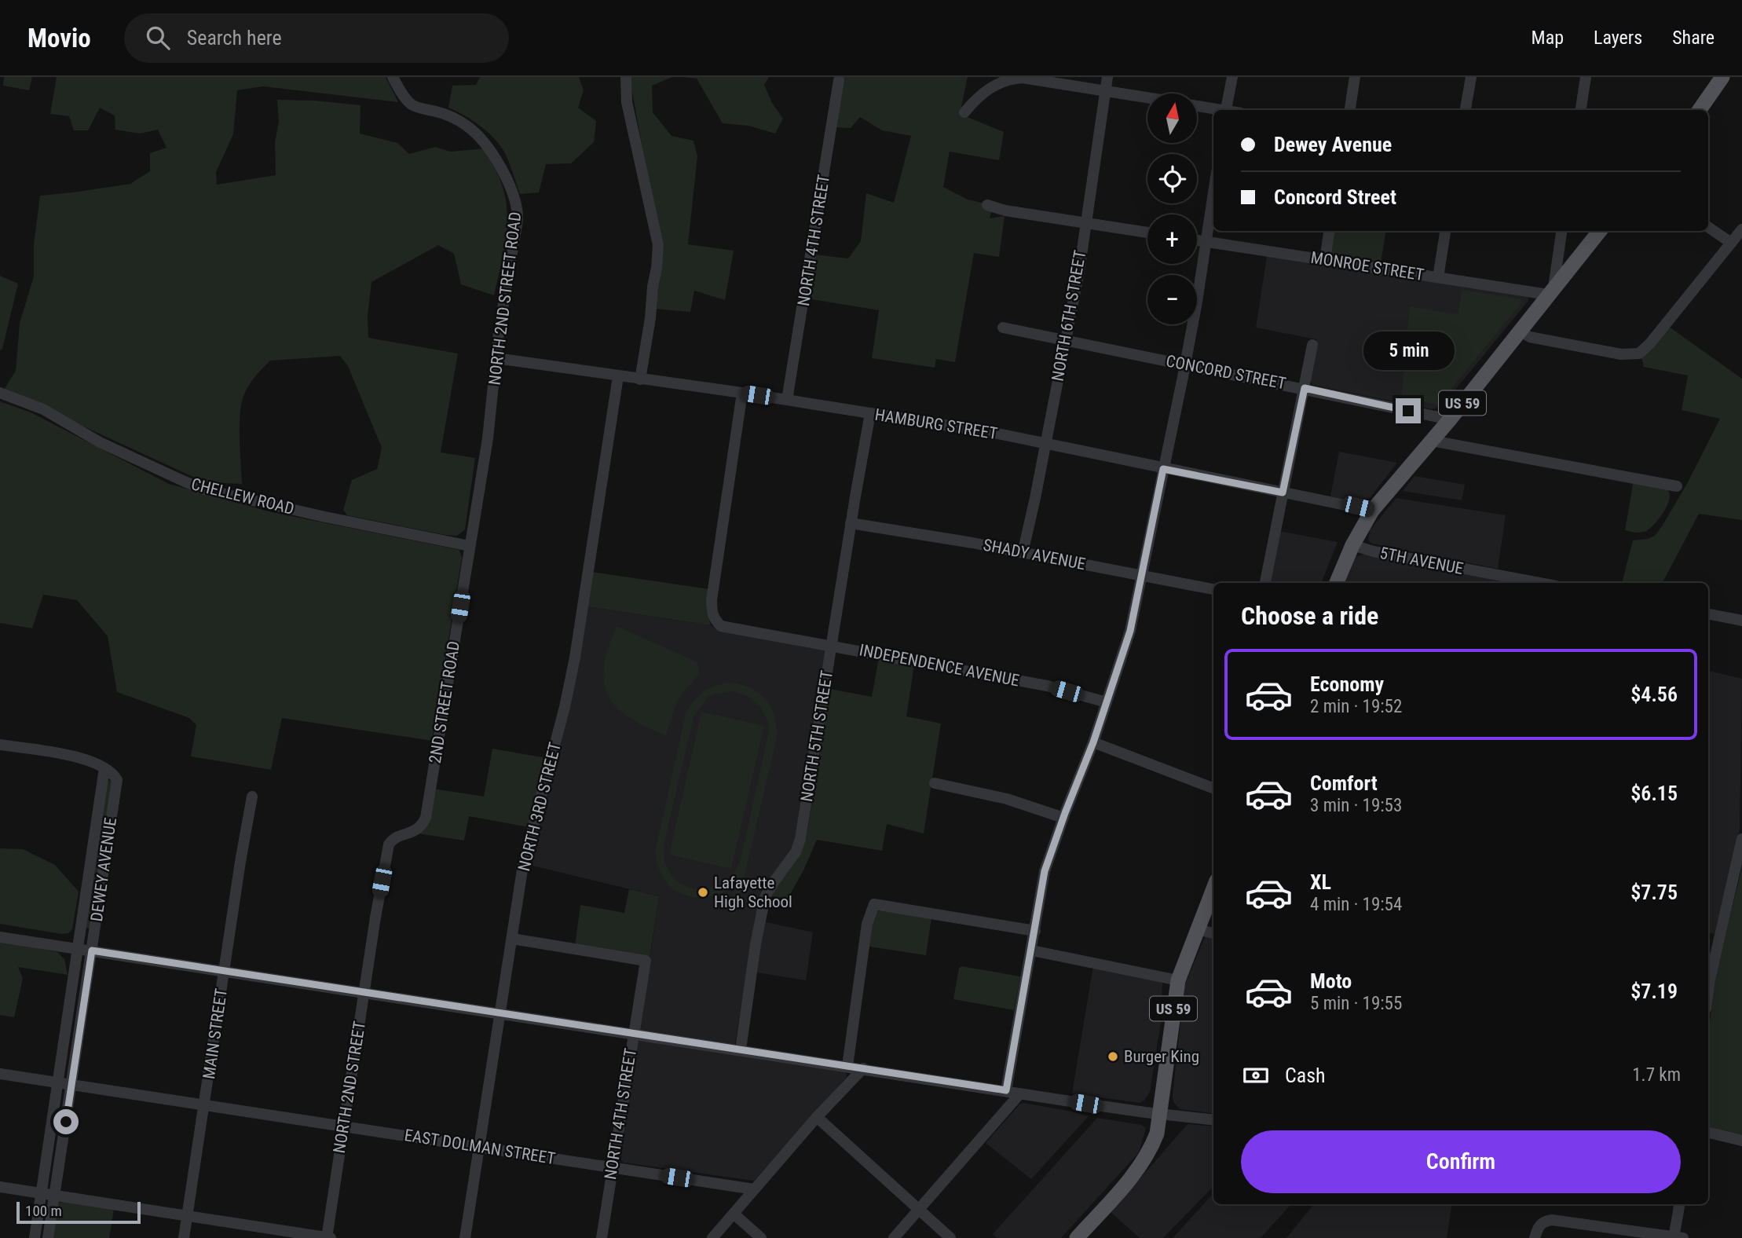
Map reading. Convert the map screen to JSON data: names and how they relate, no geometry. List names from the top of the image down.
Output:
{
  "streets": {
    "main road": ["US 59"],
    "street": [
      "NORTH 4TH STREET",
      "MONROE STREET",
      "NORTH 2ND STREET ROAD",
      "NORTH 6TH STREET",
      "CONCORD STREET",
      "HAMBURG STREET",
      "CHELLEW ROAD",
      "SHADY AVENUE",
      "5TH AVENUE",
      "INDEPENDENCE AVENUE",
      "2ND STREET ROAD",
      "NORTH 5TH STREET",
      "NORTH 3RD STREET",
      "DEWEY AVENUE",
      "MAIN STREET",
      "NORTH 2ND STREET",
      "EAST DOLMAN STREET"
    ]
  },
  "crossings": [
    ["NORTH 4TH STREET", "HAMBURG STREET"],
    ["NORTH 4TH STREET", "NORTH 3RD STREET"],
    ["NORTH 4TH STREET", "EAST DOLMAN STREET"],
    ["MONROE STREET", "US 59"],
    ["NORTH 2ND STREET ROAD", "HAMBURG STREET"],
    ["NORTH 2ND STREET ROAD", "CHELLEW ROAD"],
    ["NORTH 2ND STREET ROAD", "2ND STREET ROAD"],
    ["NORTH 6TH STREET", "CONCORD STREET"],
    ["NORTH 6TH STREET", "HAMBURG STREET"],
    ["NORTH 6TH STREET", "SHADY AVENUE"],
    ["CONCORD STREET", "US 59"],
    ["US 59", "HAMBURG STREET"],
    ["US 59", "5TH AVENUE"],
    ["HAMBURG STREET", "INDEPENDENCE AVENUE"],
    ["HAMBURG STREET", "NORTH 5TH STREET"],
    ["HAMBURG STREET", "NORTH 3RD STREET"],
    ["CHELLEW ROAD", "2ND STREET ROAD"],
    ["SHADY AVENUE", "NORTH 5TH STREET"],
    ["INDEPENDENCE AVENUE", "NORTH 5TH STREET"],
    ["2ND STREET ROAD", "NORTH 2ND STREET"],
    ["NORTH 3RD STREET", "EAST DOLMAN STREET"],
    ["DEWEY AVENUE", "EAST DOLMAN STREET"],
    ["MAIN STREET", "EAST DOLMAN STREET"],
    ["NORTH 2ND STREET", "EAST DOLMAN STREET"]
  ],
  "places": ["Lafayette High School", "Burger King"],
  "scale_bar": "100 m",
  "north": "top",
  "page": {
    "header": "Movio",
    "search": "Search here",
    "nav": ["Map", "Layers", "Share"],
    "map_buttons": ["+", "−"],
    "banner": ["Dewey Avenue", "Concord Street"],
    "bubble": "5 min",
    "heading": "Choose a ride",
    "list": [
      {
        "name": "Economy",
        "note": "2 min · 19:52",
        "value": "$4.56"
      },
      {
        "name": "Comfort",
        "note": "3 min · 19:53",
        "value": "$6.15"
      },
      {
        "name": "XL",
        "note": "4 min · 19:54",
        "value": "$7.75"
      },
      {
        "name": "Moto",
        "note": "5 min · 19:55",
        "value": "$7.19"
      }
    ],
    "pay": ["Cash", "1.7 km"],
    "buttons": "Confirm",
    "scale": "100 m"
  }
}
